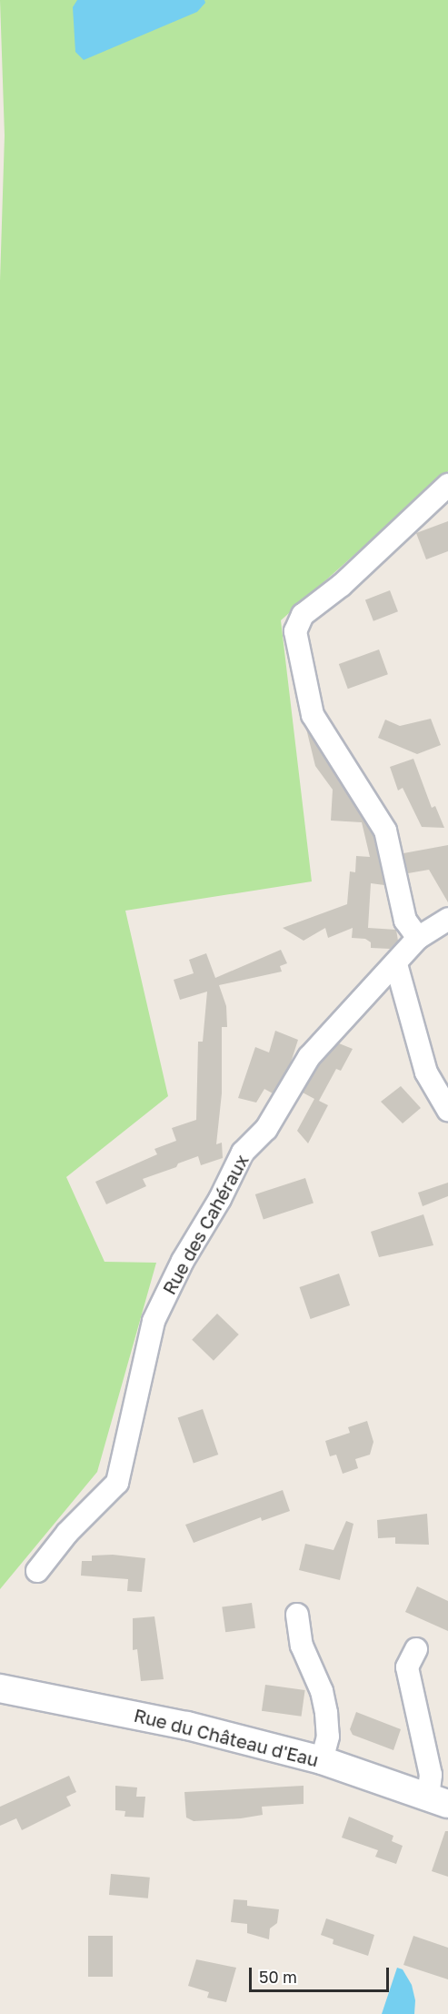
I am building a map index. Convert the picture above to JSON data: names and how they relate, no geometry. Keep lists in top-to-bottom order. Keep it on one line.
{"streets":{"street":["Rue des Cahéraux","Rue du Château d'Eau"]},"scale_bar":"50 m"}
